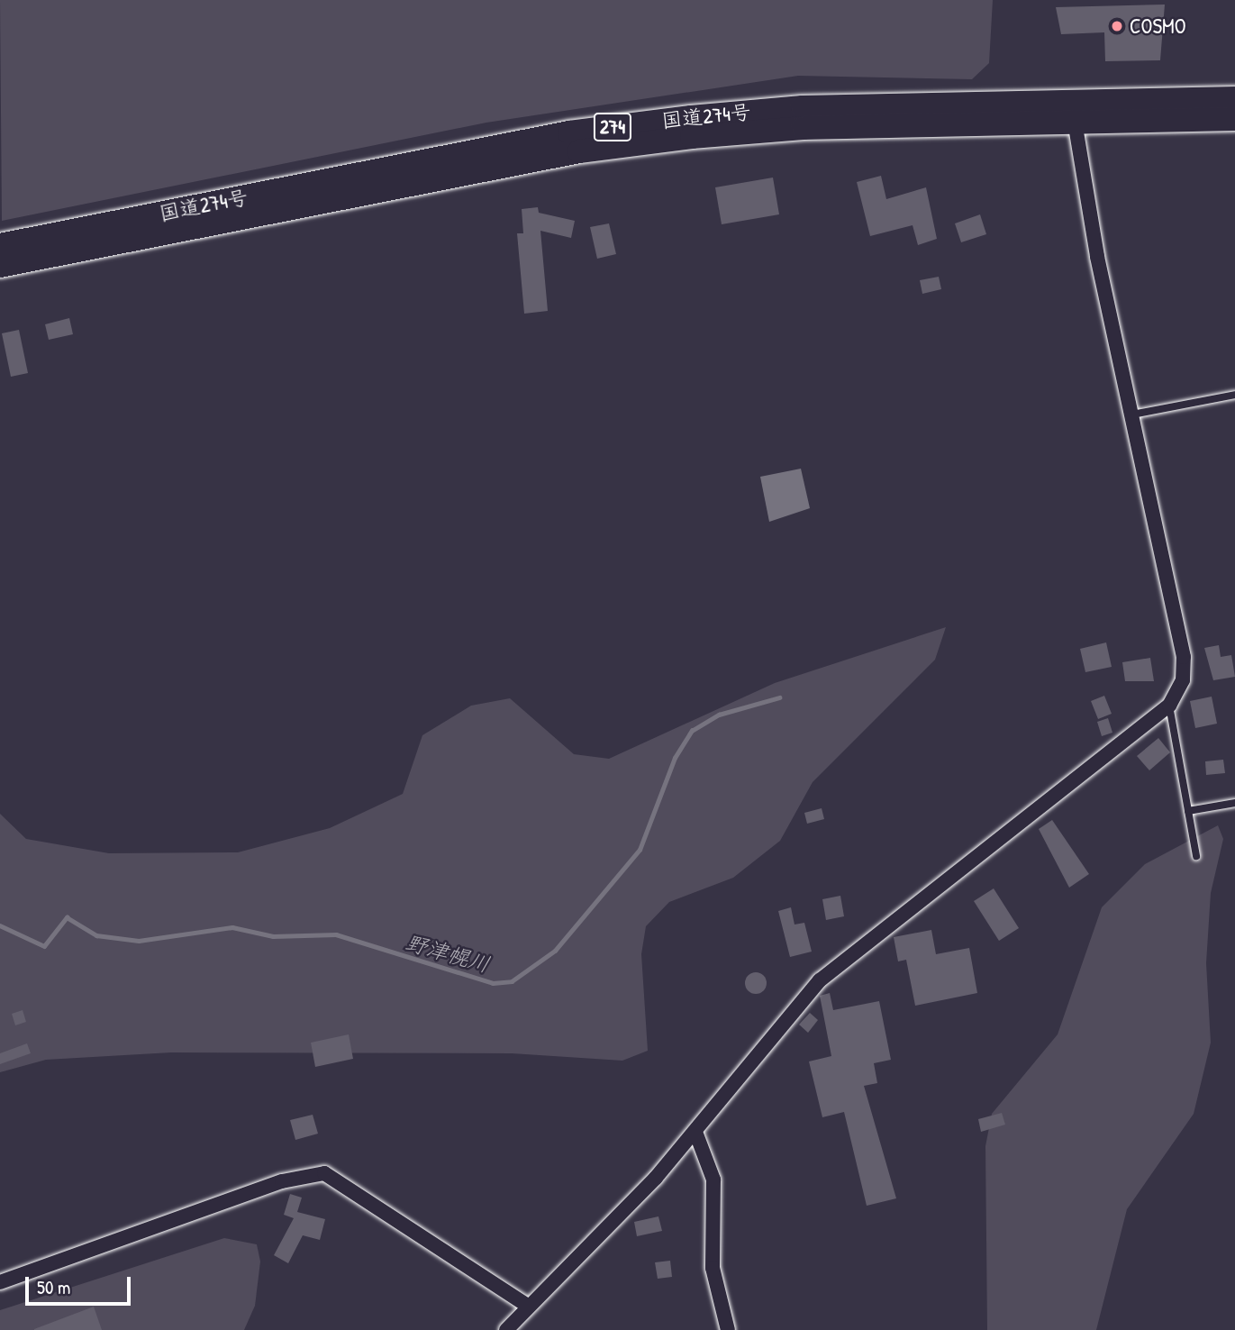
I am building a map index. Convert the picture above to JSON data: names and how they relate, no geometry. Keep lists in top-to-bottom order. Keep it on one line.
{"streets":{"highway":["国道274号","274"]},"water":["野津幌川"],"places":["COSMO"],"scale_bar":"50 m"}
